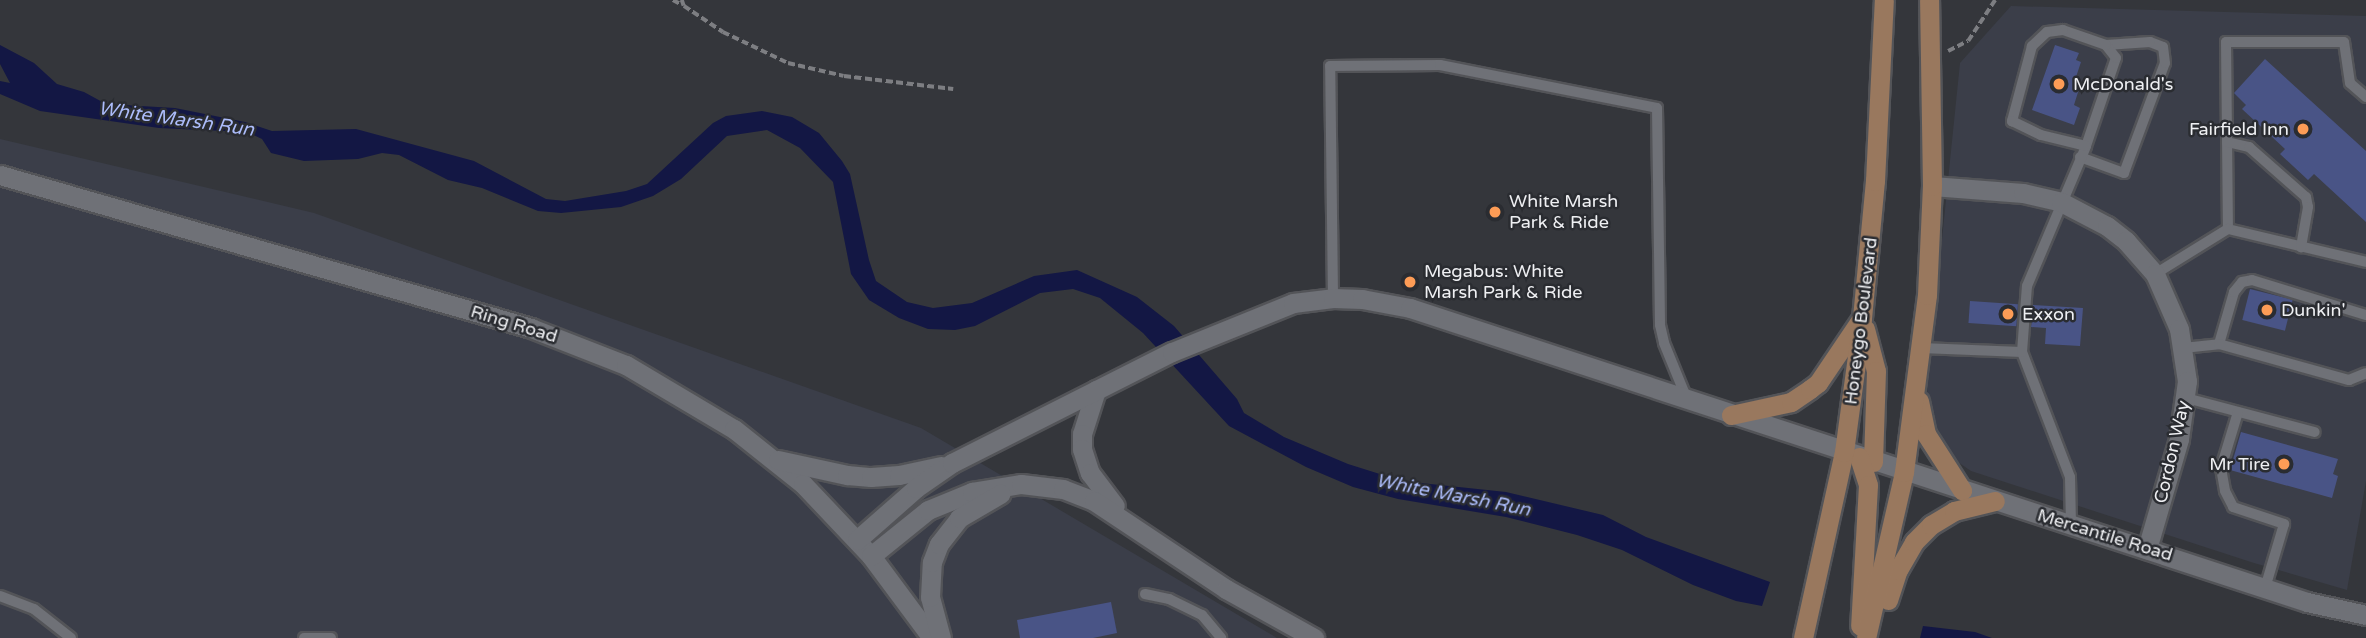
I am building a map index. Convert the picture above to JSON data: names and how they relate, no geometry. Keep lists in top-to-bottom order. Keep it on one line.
{"streets":{"main road":["Honeygo Boulevard"],"street":["Ring Road","Cordon Way","Mercantile Road"]},"crossings":[["Honeygo Boulevard","Mercantile Road"],["Cordon Way","Mercantile Road"]],"water":["White Marsh Run"],"places":["McDonald's","Fairfield Inn","White Marsh Park & Ride","Megabus: White Marsh Park & Ride","Dunkin'","Exxon","Mr Tire"]}
